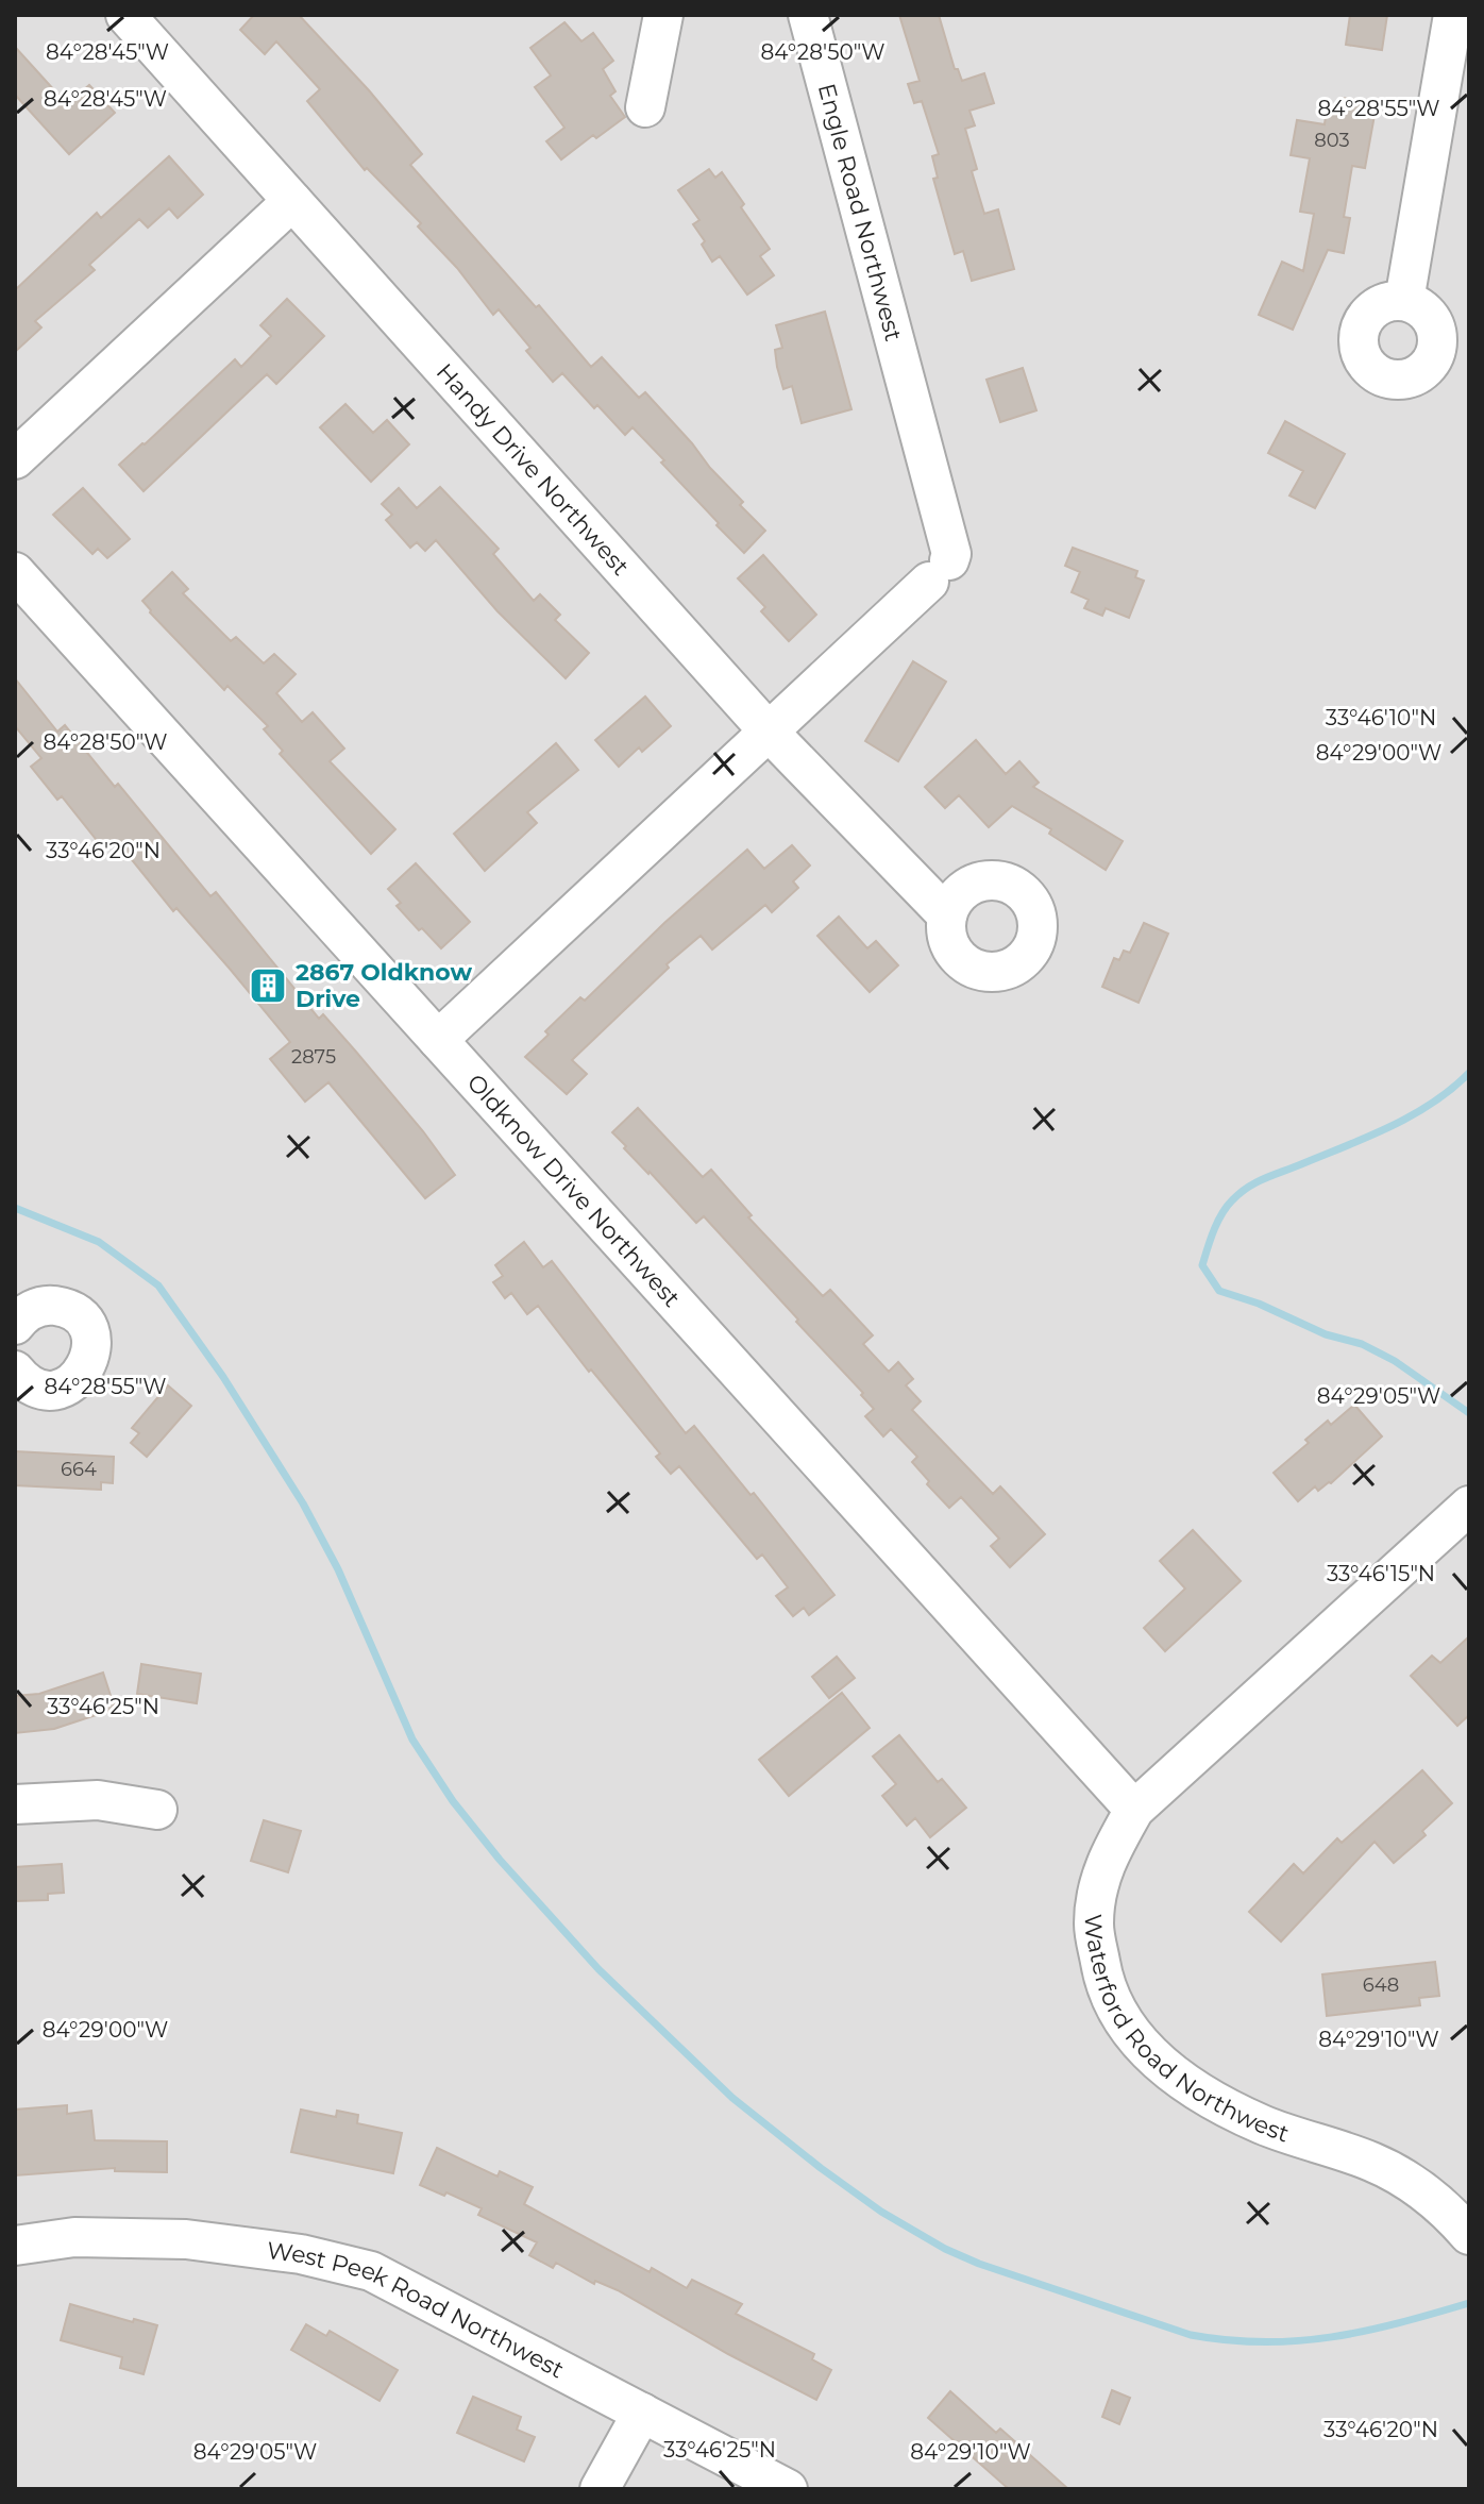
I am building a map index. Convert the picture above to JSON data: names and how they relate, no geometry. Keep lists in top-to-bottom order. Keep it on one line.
{"streets":{"street":["Engle Road Northwest","Handy Drive Northwest","Oldknow Drive Northwest","Waterford Road Northwest","West Peek Road Northwest"]},"crossings":[["Engle Road Northwest","Handy Drive Northwest"],["Oldknow Drive Northwest","Waterford Road Northwest"]],"places":{"building":["2867 Oldknow Drive"]},"house_numbers":["803","2875","664","648"],"coordinates":["84°28'45\"W","84°28'50\"W","84°28'55\"W","33°46'10\"N","84°29'00\"W","33°46'20\"N","84°29'05\"W","33°46'15\"N","33°46'25\"N","84°29'10\"W"]}
